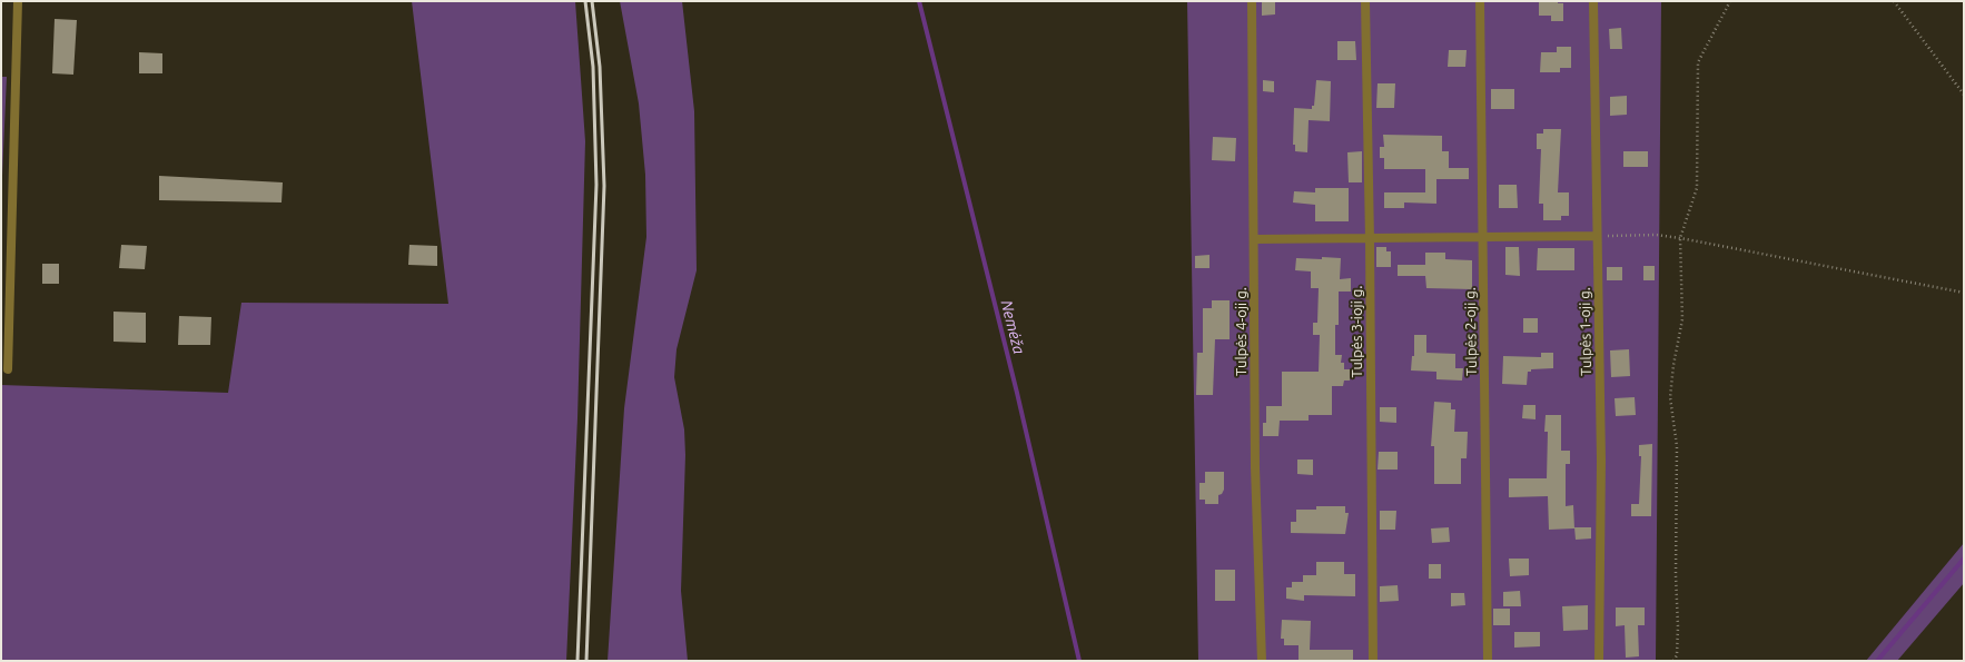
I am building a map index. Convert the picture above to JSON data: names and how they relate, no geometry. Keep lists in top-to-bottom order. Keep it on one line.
{"streets":{"street":["Tulpės 4-oji g.","Tulpės 3-ioji g.","Tulpės 2-oji g.","Tulpės 1-oji g."]},"water":["Nemėža"]}
